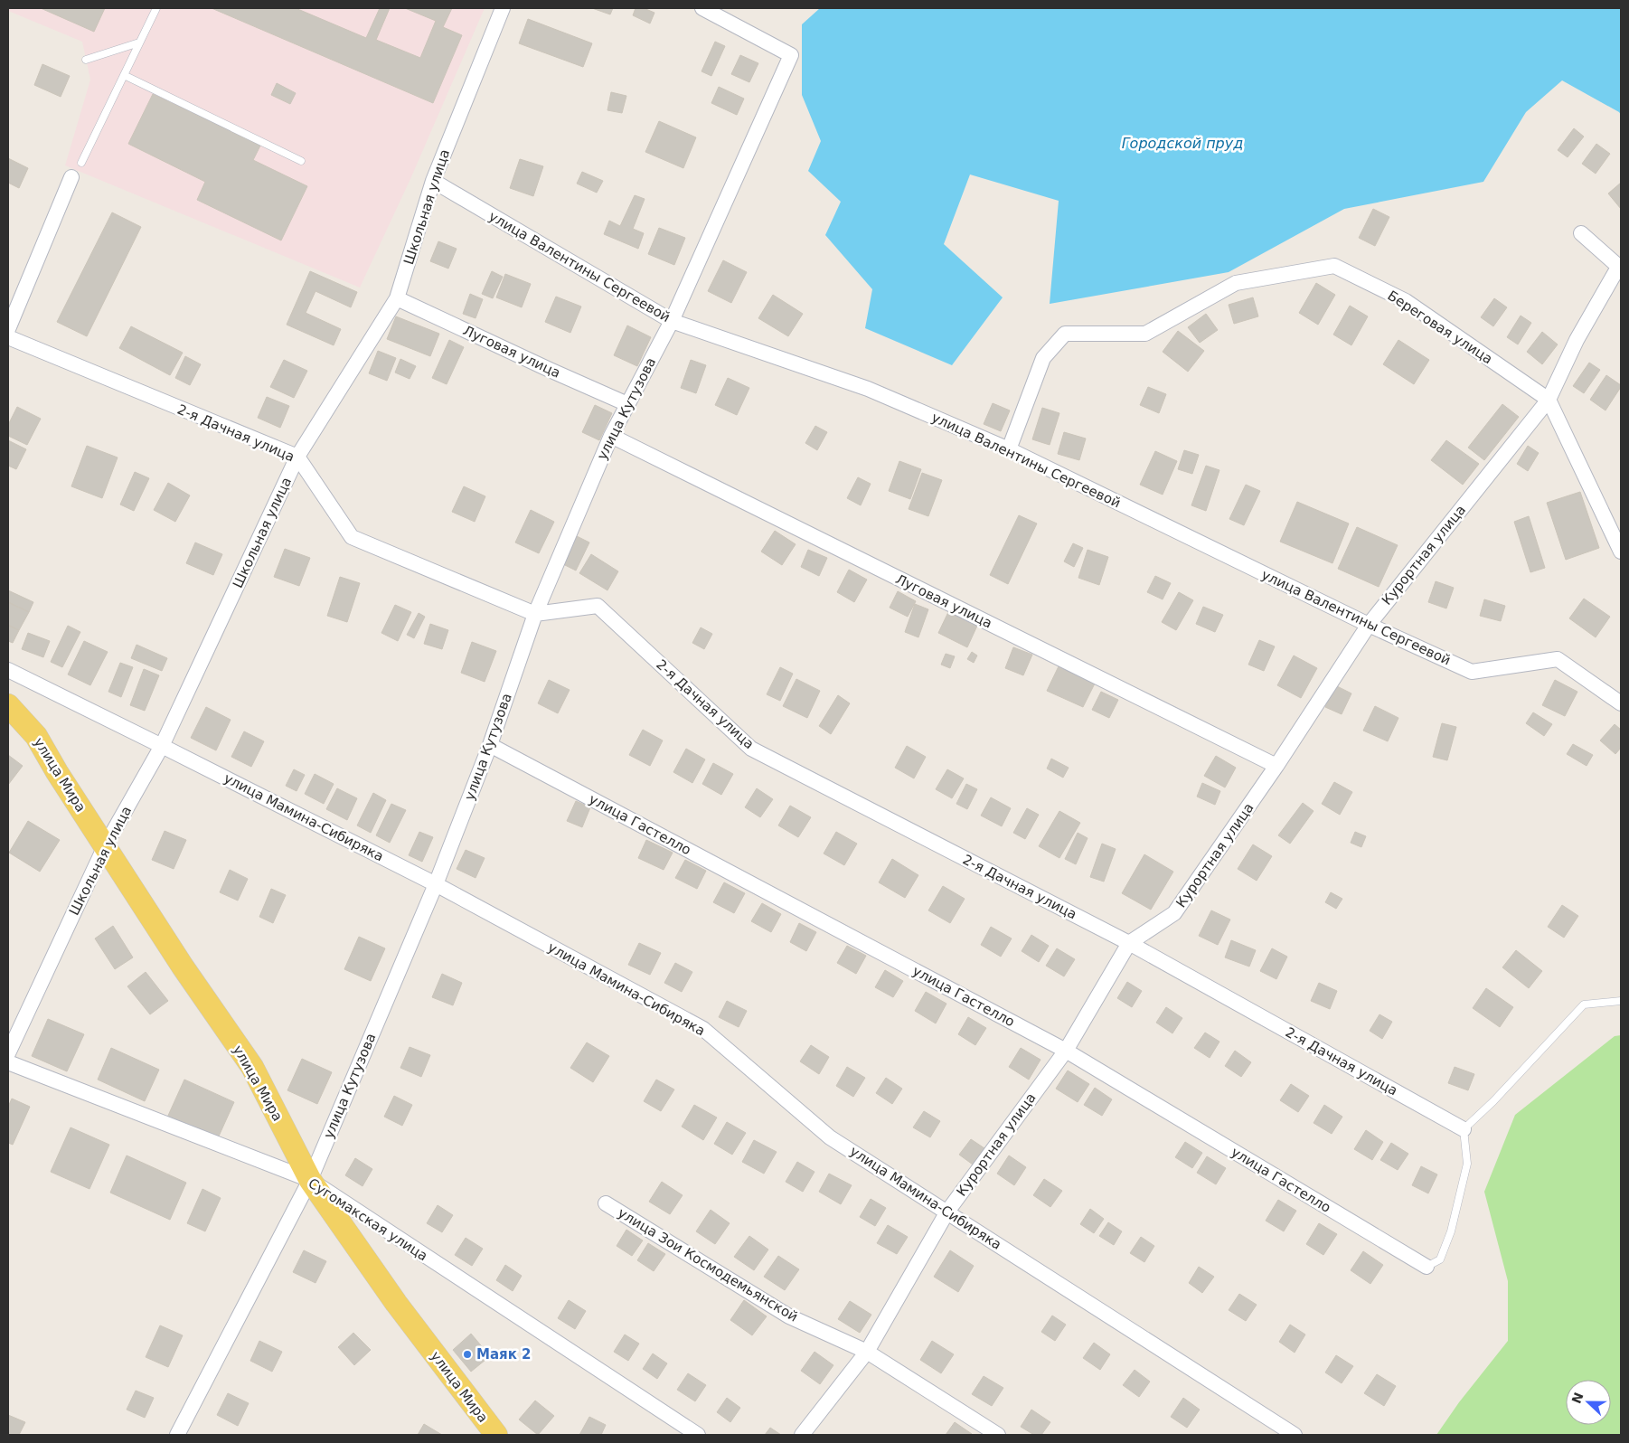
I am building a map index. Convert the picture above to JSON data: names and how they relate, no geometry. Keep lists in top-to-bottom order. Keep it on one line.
{"streets":{"main road":["улица Мира"],"street":["Школьная улица","улица Валентины Сергеевой","Береговая улица","Луговая улица","улица Кутузова","2-я Дачная улица","Курортная улица","улица Мамина-Сибиряка","улица Гастелло","Сугомакская улица","улица Зои Космодемьянской"]},"crossings":[["Школьная улица","улица Валентины Сергеевой"],["Школьная улица","Луговая улица"],["Школьная улица","2-я Дачная улица"],["Школьная улица","улица Мира"],["Школьная улица","улица Мамина-Сибиряка"],["улица Валентины Сергеевой","Береговая улица"],["улица Валентины Сергеевой","улица Кутузова"],["улица Валентины Сергеевой","Курортная улица"],["Береговая улица","Курортная улица"],["Луговая улица","улица Кутузова"],["Луговая улица","Курортная улица"],["улица Кутузова","2-я Дачная улица"],["улица Кутузова","улица Мира"],["улица Кутузова","улица Мамина-Сибиряка"],["улица Кутузова","улица Гастелло"],["улица Кутузова","Сугомакская улица"],["2-я Дачная улица","Курортная улица"],["Курортная улица","улица Мамина-Сибиряка"],["Курортная улица","улица Гастелло"],["Курортная улица","улица Зои Космодемьянской"],["улица Мира","Сугомакская улица"]],"water":["Городской пруд"],"places":["Маяк 2"],"north":"left"}
